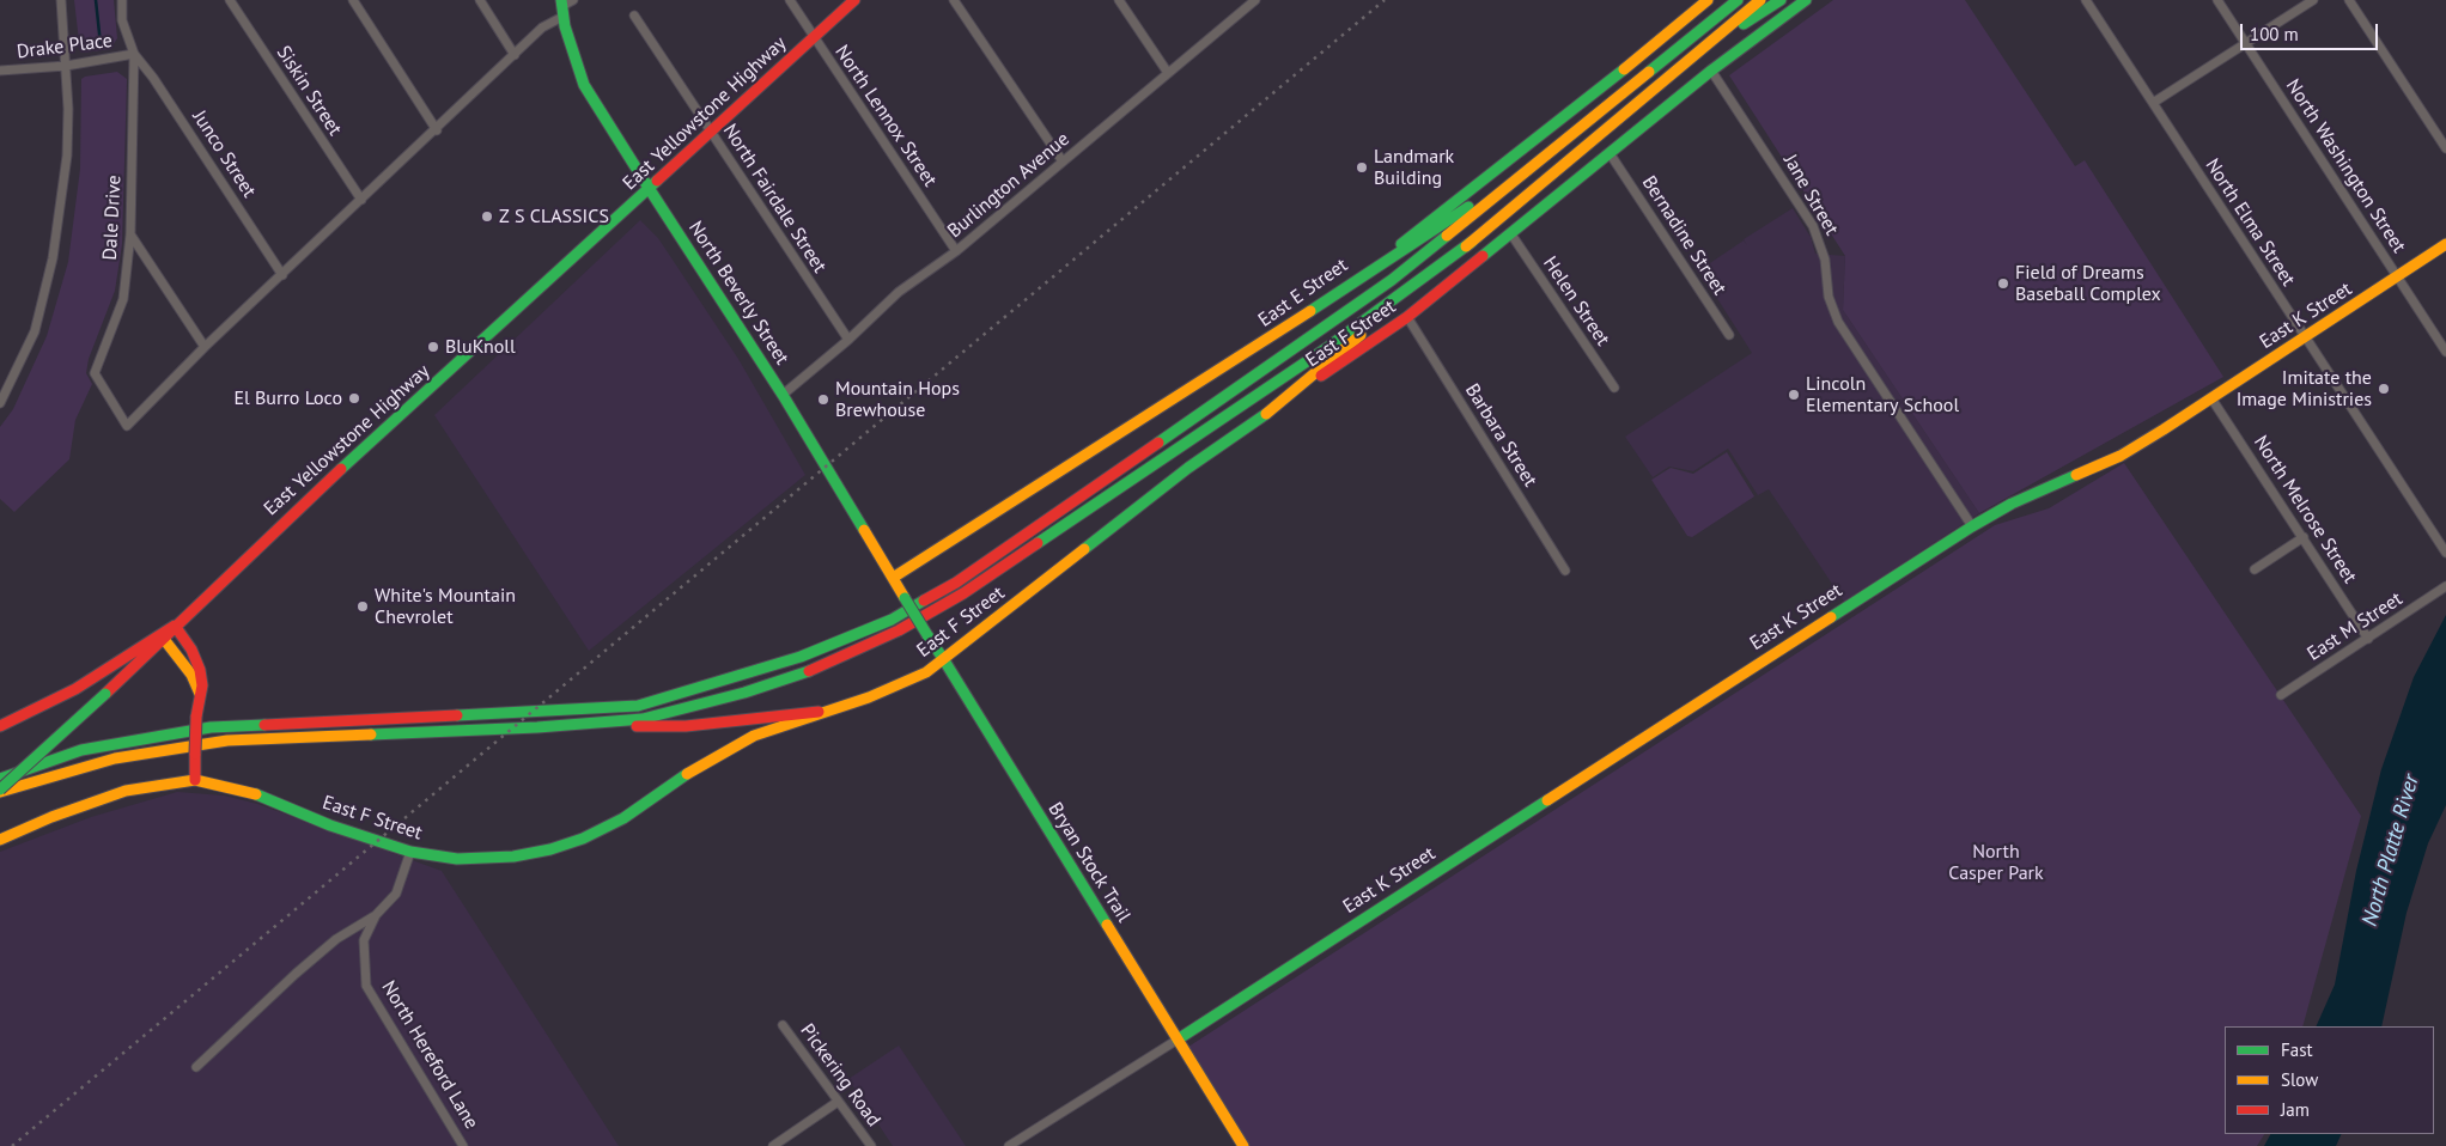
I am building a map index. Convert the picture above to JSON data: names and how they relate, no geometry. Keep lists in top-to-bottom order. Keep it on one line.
{"streets":{"main road":["East Yellowstone Highway","North Beverly Street","East E Street","East K Street","East F Street","Bryan Stock Trail"],"street":["Drake Place","Siskin Street","North Lennox Street","Junco Street","North Washington Street","Burlington Avenue","Jane Street","North Fairdale Street","Dale Drive","North Elma Street","Bernadine Street","Helen Street","Barbara Street","North Melrose Street","East M Street","North Hereford Lane","Pickering Road"]},"crossings":[["Drake Place","Junco Street"],["Drake Place","Dale Drive"],["East Yellowstone Highway","North Lennox Street"],["East Yellowstone Highway","North Fairdale Street"],["East Yellowstone Highway","North Beverly Street"],["North Lennox Street","Burlington Avenue"],["Junco Street","Dale Drive"],["North Washington Street","East K Street"],["Burlington Avenue","North Fairdale Street"],["Burlington Avenue","North Beverly Street"],["Jane Street","East K Street"],["Jane Street","East F Street"],["North Elma Street","East K Street"],["Bernadine Street","East F Street"],["North Beverly Street","East E Street"],["North Beverly Street","Bryan Stock Trail"],["Helen Street","East F Street"],["East K Street","North Melrose Street"],["East K Street","Bryan Stock Trail"],["East F Street","Barbara Street"],["East F Street","Bryan Stock Trail"],["East F Street","North Hereford Lane"],["North Melrose Street","East M Street"]],"water":["North Platte River"],"parks":["North Casper Park"],"places":["Landmark Building","Z S CLASSICS","Field of Dreams Baseball Complex","BluKnoll","Imitate the Image Ministries","Lincoln Elementary School","El Burro Loco","Mountain Hops Brewhouse","White's Mountain Chevrolet"],"legend":["Fast","Slow","Jam"],"scale_bar":"100 m"}
